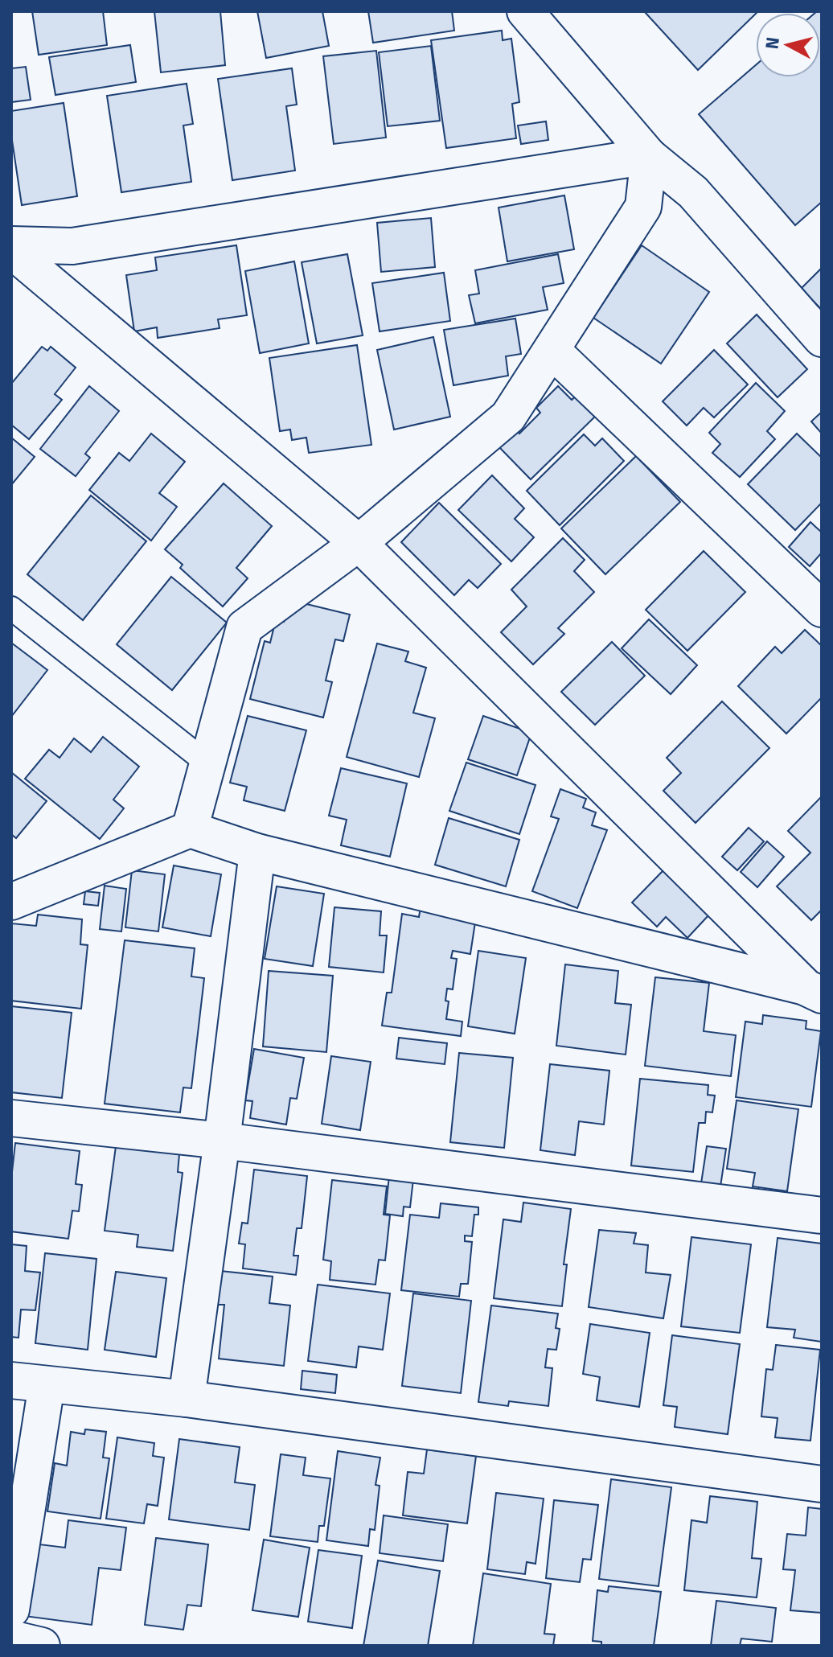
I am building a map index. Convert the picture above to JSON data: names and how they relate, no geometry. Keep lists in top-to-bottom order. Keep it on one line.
{"north":"left"}
